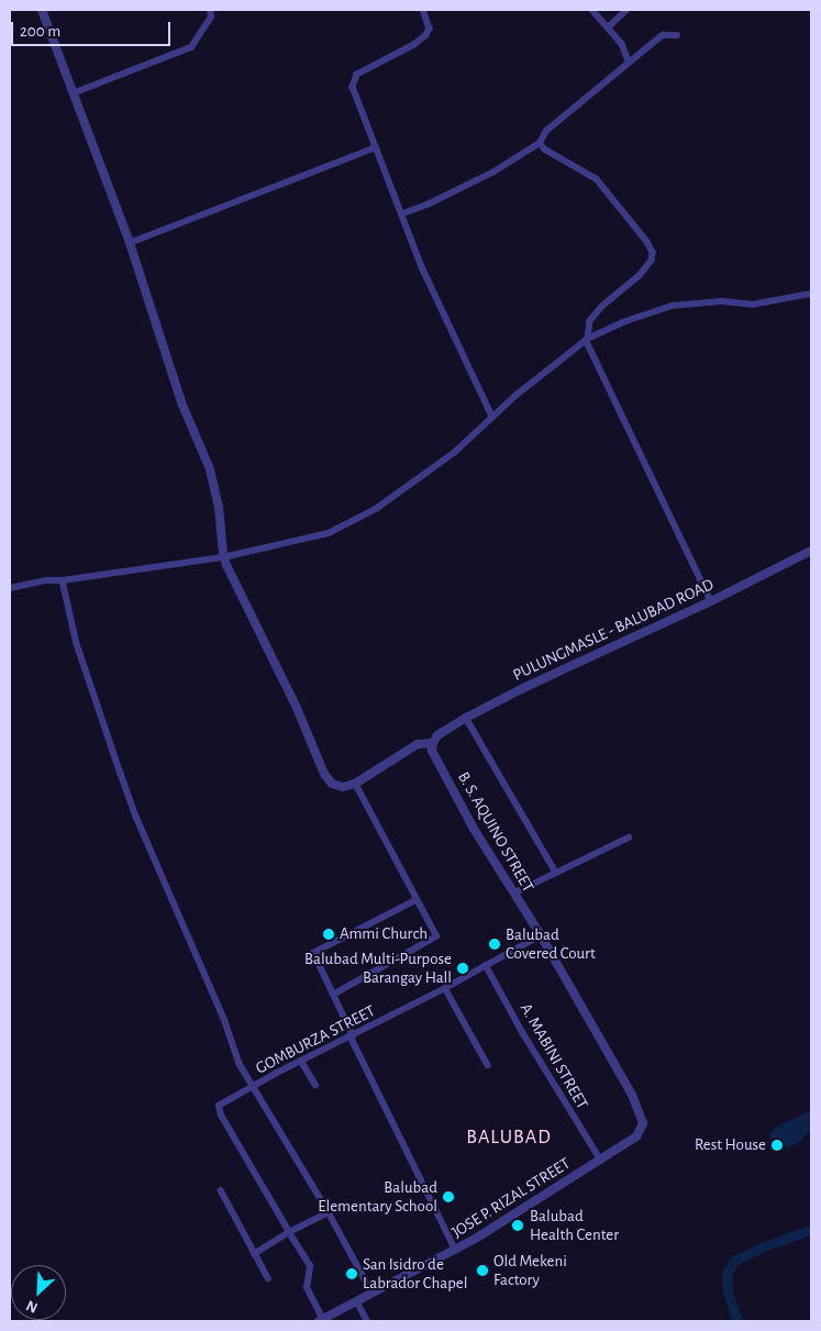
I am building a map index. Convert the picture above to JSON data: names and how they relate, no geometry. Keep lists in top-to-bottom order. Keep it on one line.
{"streets":{"street":["PULUNGMASLE - BALUBAD ROAD","B. S. AQUINO STREET","GOMBURZA STREET","A. MABINI STREET","JOSE P. RIZAL STREET"]},"crossings":[["PULUNGMASLE - BALUBAD ROAD","B. S. AQUINO STREET"],["B. S. AQUINO STREET","GOMBURZA STREET"],["B. S. AQUINO STREET","A. MABINI STREET"],["B. S. AQUINO STREET","JOSE P. RIZAL STREET"],["GOMBURZA STREET","A. MABINI STREET"],["GOMBURZA STREET","JOSE P. RIZAL STREET"],["A. MABINI STREET","JOSE P. RIZAL STREET"]],"districts":["BALUBAD"],"places":["Ammi Church","Balubad Covered Court","Balubad Multi-Purpose Barangay Hall","Rest House","Balubad Elementary School","Balubad Health Center","Old Mekeni Factory","San Isidro de Labrador Chapel"],"scale_bar":"200 m","north":"bottom left"}
